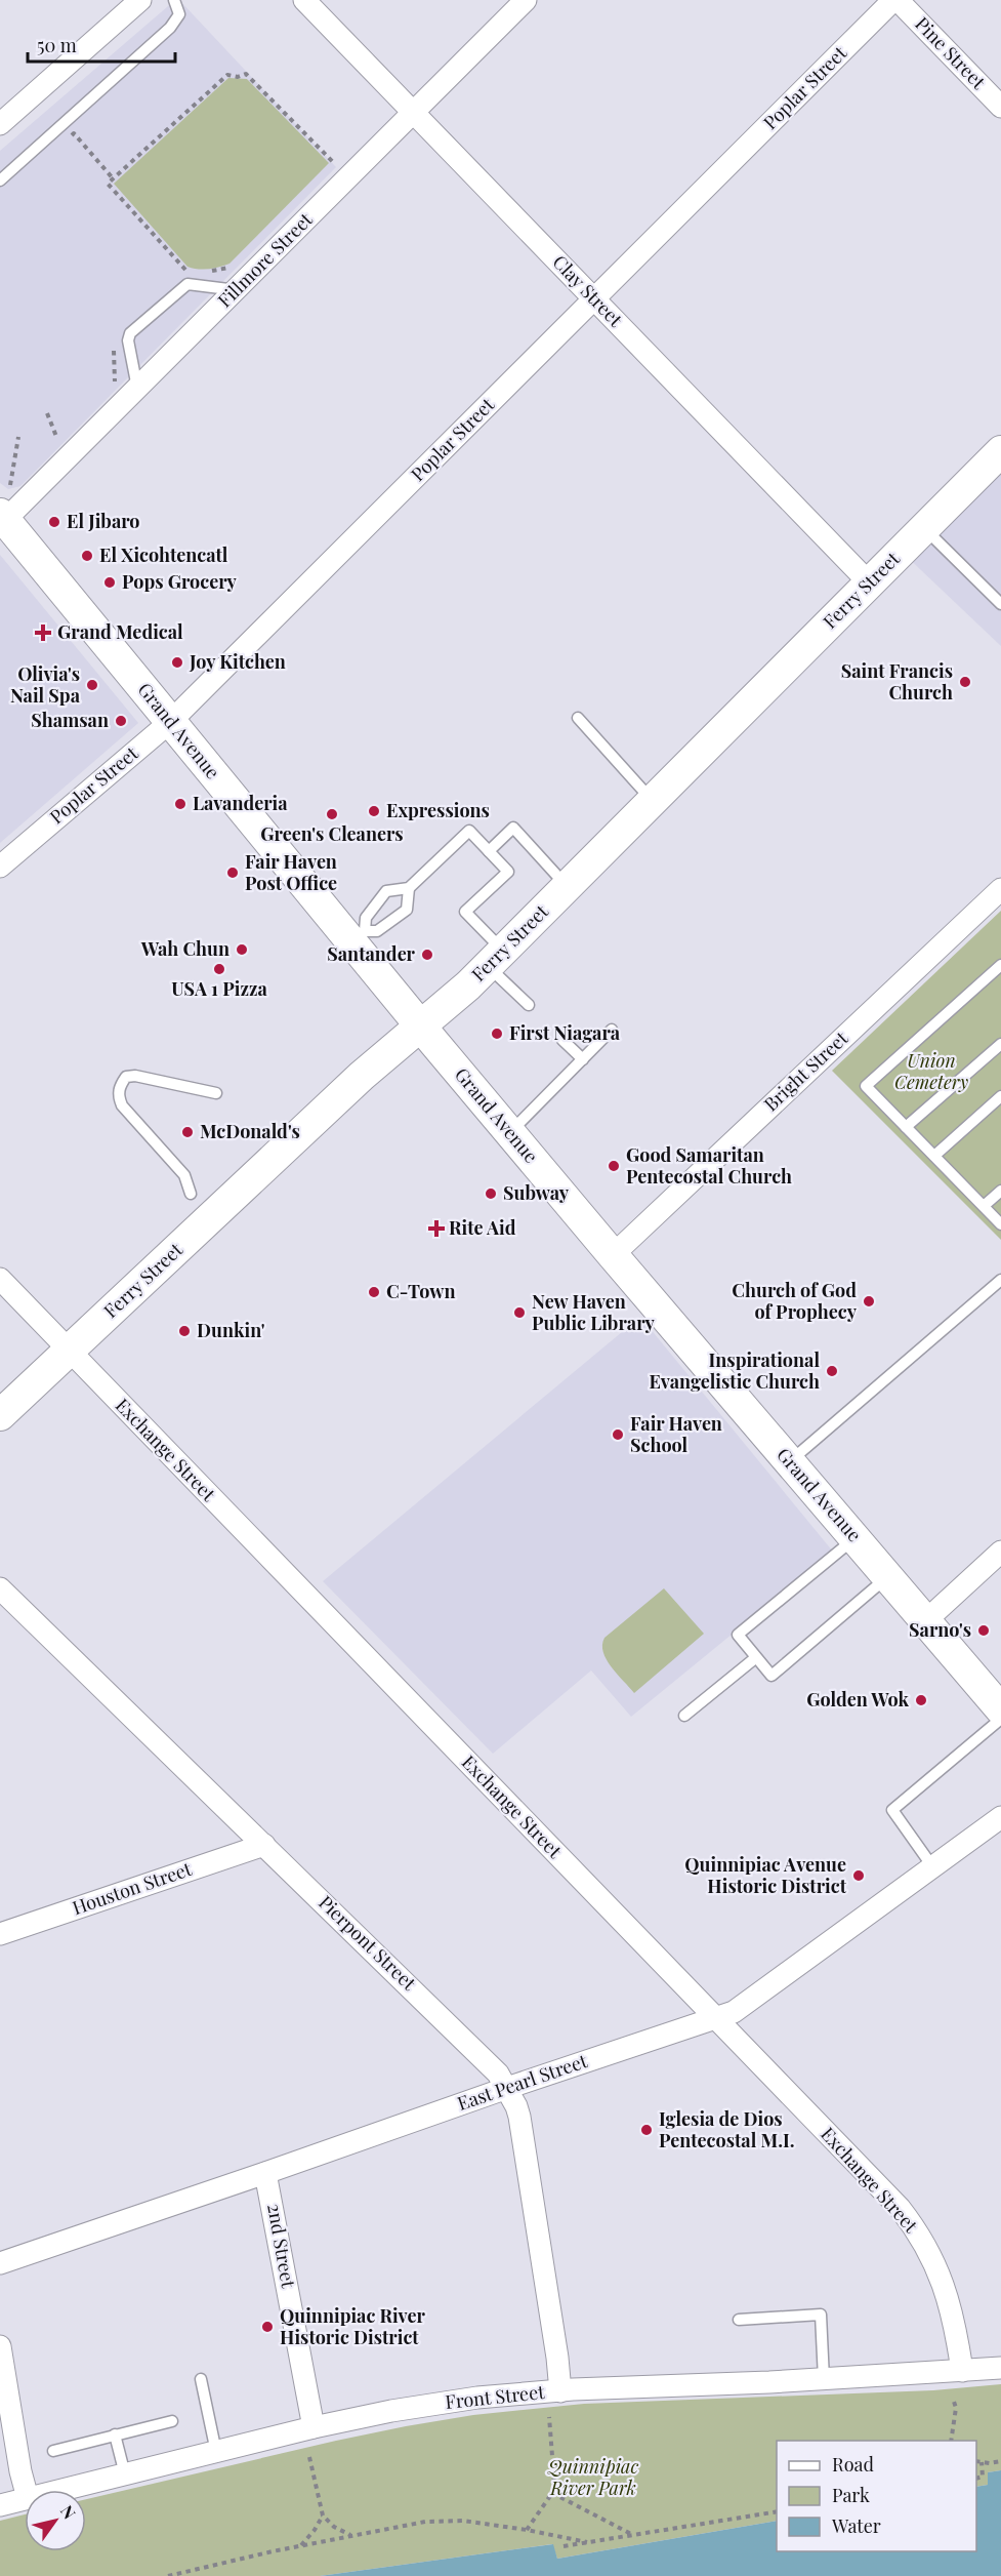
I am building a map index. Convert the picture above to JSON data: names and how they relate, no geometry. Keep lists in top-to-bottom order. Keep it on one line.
{"streets":{"main road":["Ferry Street","Grand Avenue"],"street":["Pine Street","Poplar Street","Fillmore Street","Clay Street","Bright Street","Exchange Street","Houston Street","Pierpont Street","East Pearl Street","2nd Street","Front Street"]},"crossings":[["Pine Street","Poplar Street"],["Poplar Street","Clay Street"],["Poplar Street","Grand Avenue"],["Fillmore Street","Clay Street"],["Fillmore Street","Grand Avenue"],["Clay Street","Ferry Street"],["Ferry Street","Grand Avenue"],["Ferry Street","Exchange Street"],["Grand Avenue","Bright Street"],["Exchange Street","East Pearl Street"],["Exchange Street","Front Street"],["Houston Street","Pierpont Street"],["Pierpont Street","East Pearl Street"],["Pierpont Street","Front Street"],["East Pearl Street","2nd Street"],["2nd Street","Front Street"]],"parks":["Union Cemetery","Quinnipiac River Park"],"places":{"other":["El Jibaro","El Xicohtencatl","Pops Grocery","Joy Kitchen","Saint Francis Church","Olivia's Nail Spa","Shamsan","Lavanderia","Expressions","Green's Cleaners","Fair Haven Post Office","Wah Chun","Santander","USA 1 Pizza","First Niagara","McDonald's","Good Samaritan Pentecostal Church","Subway","C-Town","Church of God of Prophecy","New Haven Public Library","Dunkin'","Inspirational Evangelistic Church","Fair Haven School","Sarno's","Golden Wok","Quinnipiac Avenue Historic District","Iglesia de Dios Pentecostal M.I.","Quinnipiac River Historic District"],"health":["Grand Medical","Rite Aid"]},"legend":["Road","Park","Water"],"scale_bar":"50 m","north":"top right"}
